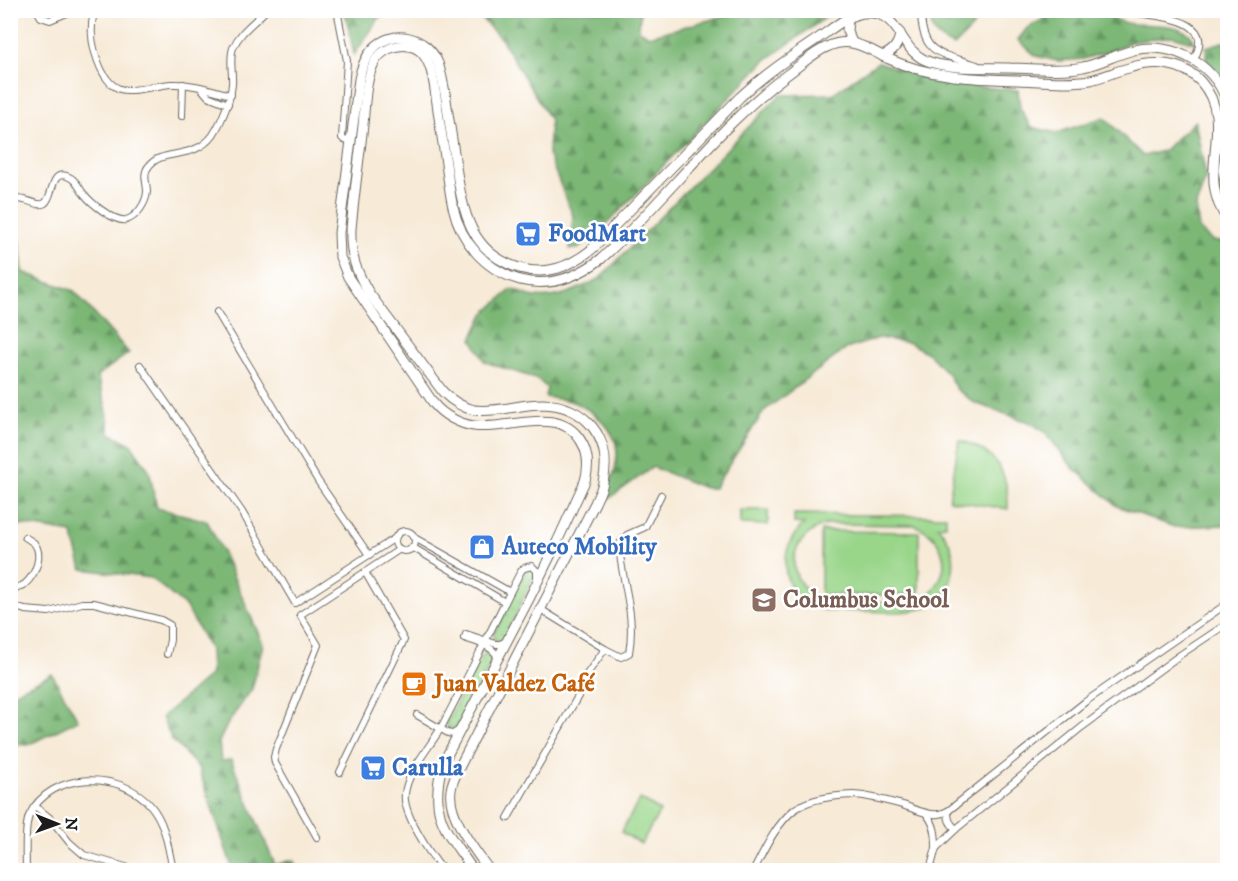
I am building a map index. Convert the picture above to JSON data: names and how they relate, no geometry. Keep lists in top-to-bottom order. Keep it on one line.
{"places":{"supermarket":["FoodMart","Carulla"],"shop":["Auteco Mobility"],"school or university":["Columbus School"],"cafe":["Juan Valdez Café"]},"north":"right"}
